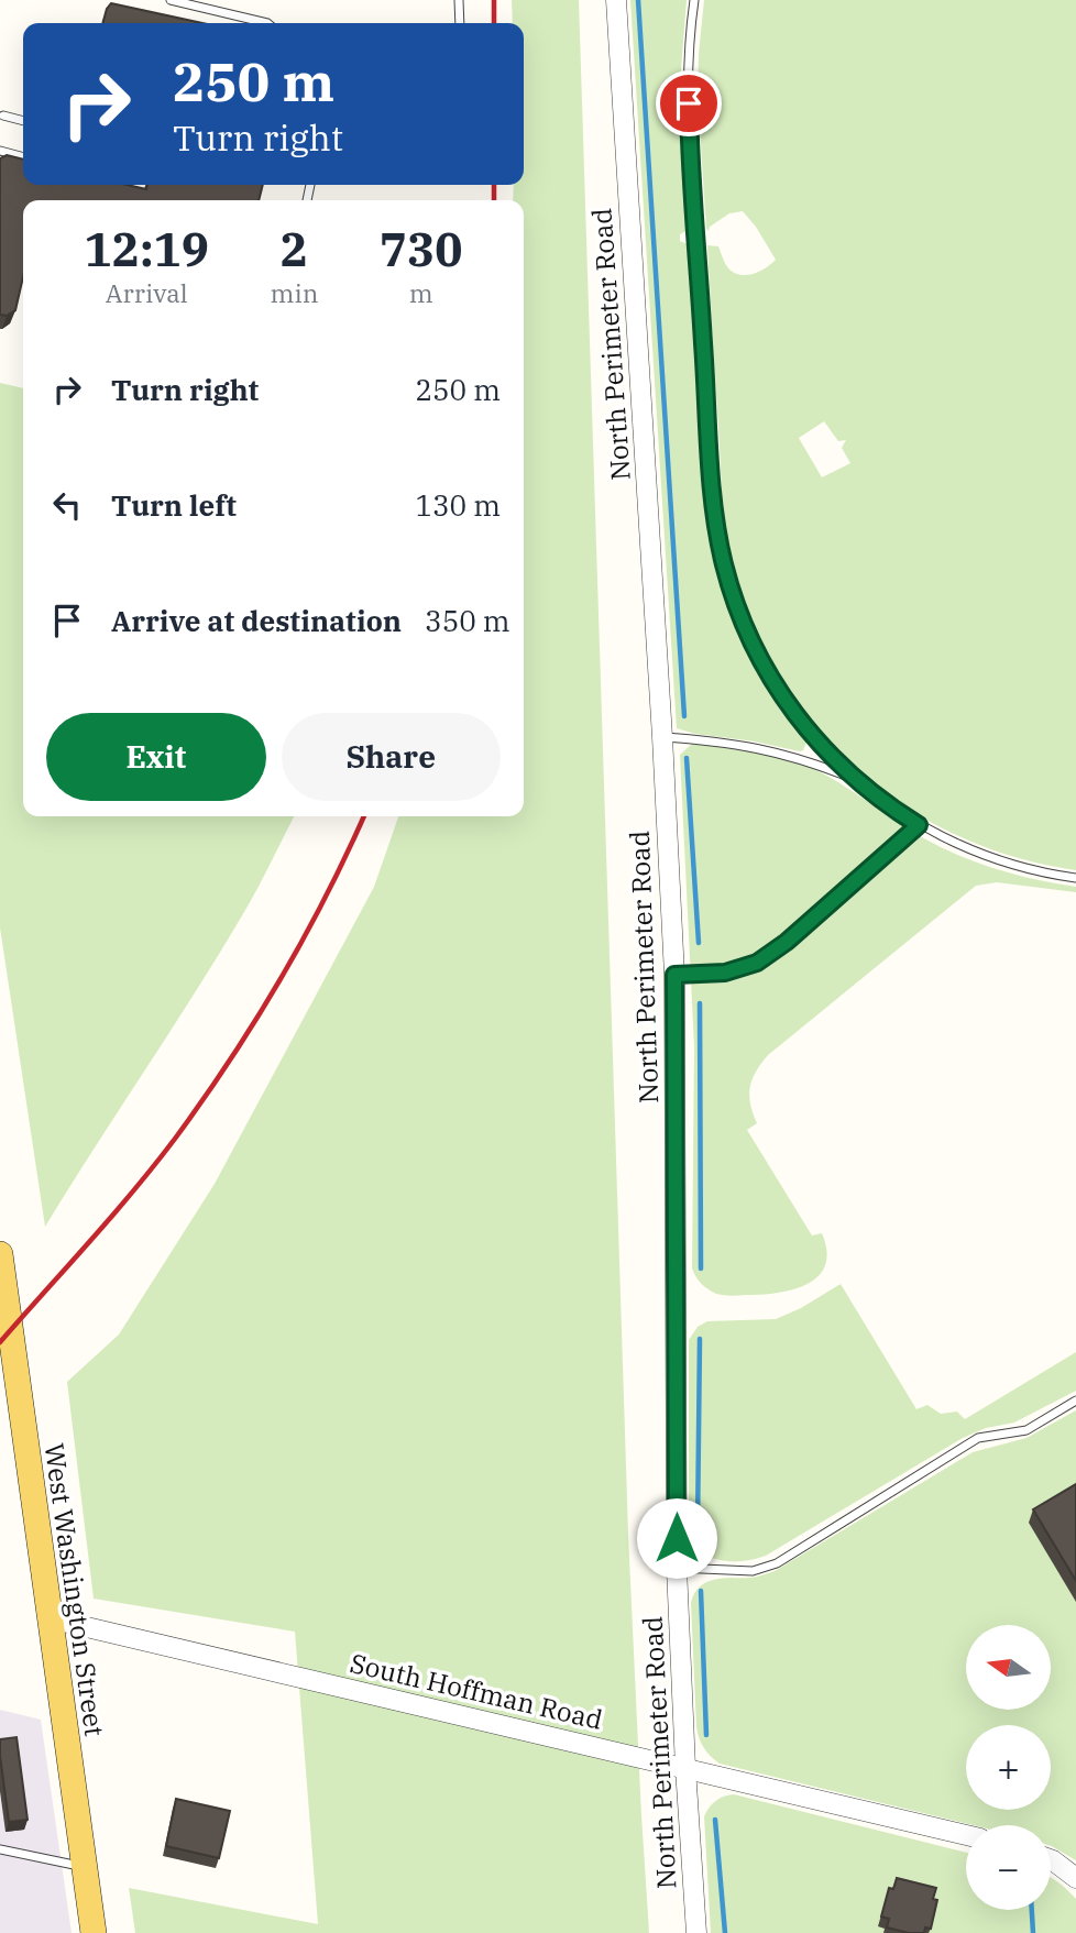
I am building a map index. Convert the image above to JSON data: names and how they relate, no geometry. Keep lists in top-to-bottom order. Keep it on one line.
{"streets":{"main road":["West Washington Street"],"street":["North Perimeter Road","South Hoffman Road"]},"crossings":[["North Perimeter Road","South Hoffman Road"],["West Washington Street","South Hoffman Road"]],"north":"left","page":{"turn":["250 m","Turn right"],"eta":["12:19","Arrival","2","min","730","m"],"list":[{"name":"Turn right","value":"250 m"},{"name":"Turn left","value":"130 m"},{"name":"Arrive at destination","value":"350 m"}],"buttons":["Exit","Share"],"map_buttons":["+","−"]}}
